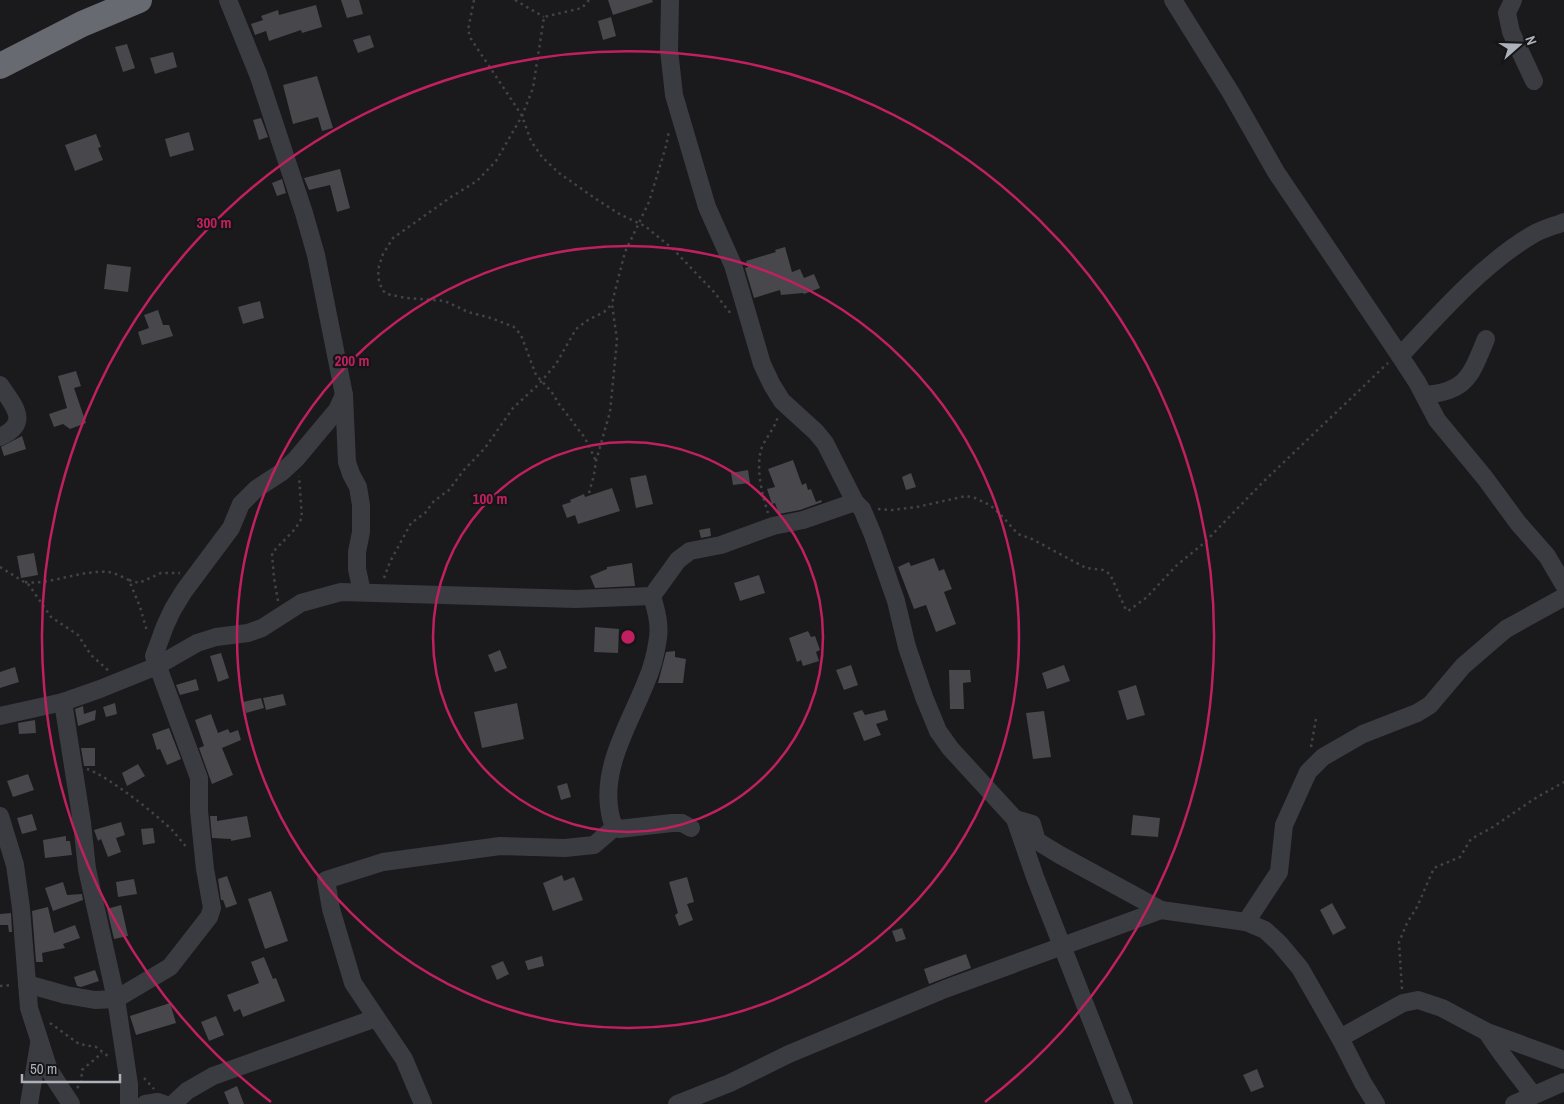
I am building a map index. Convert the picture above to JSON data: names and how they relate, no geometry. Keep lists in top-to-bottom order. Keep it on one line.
{"scale_bar":"50 m","north":"right","rings":["300 m","200 m","100 m"]}
